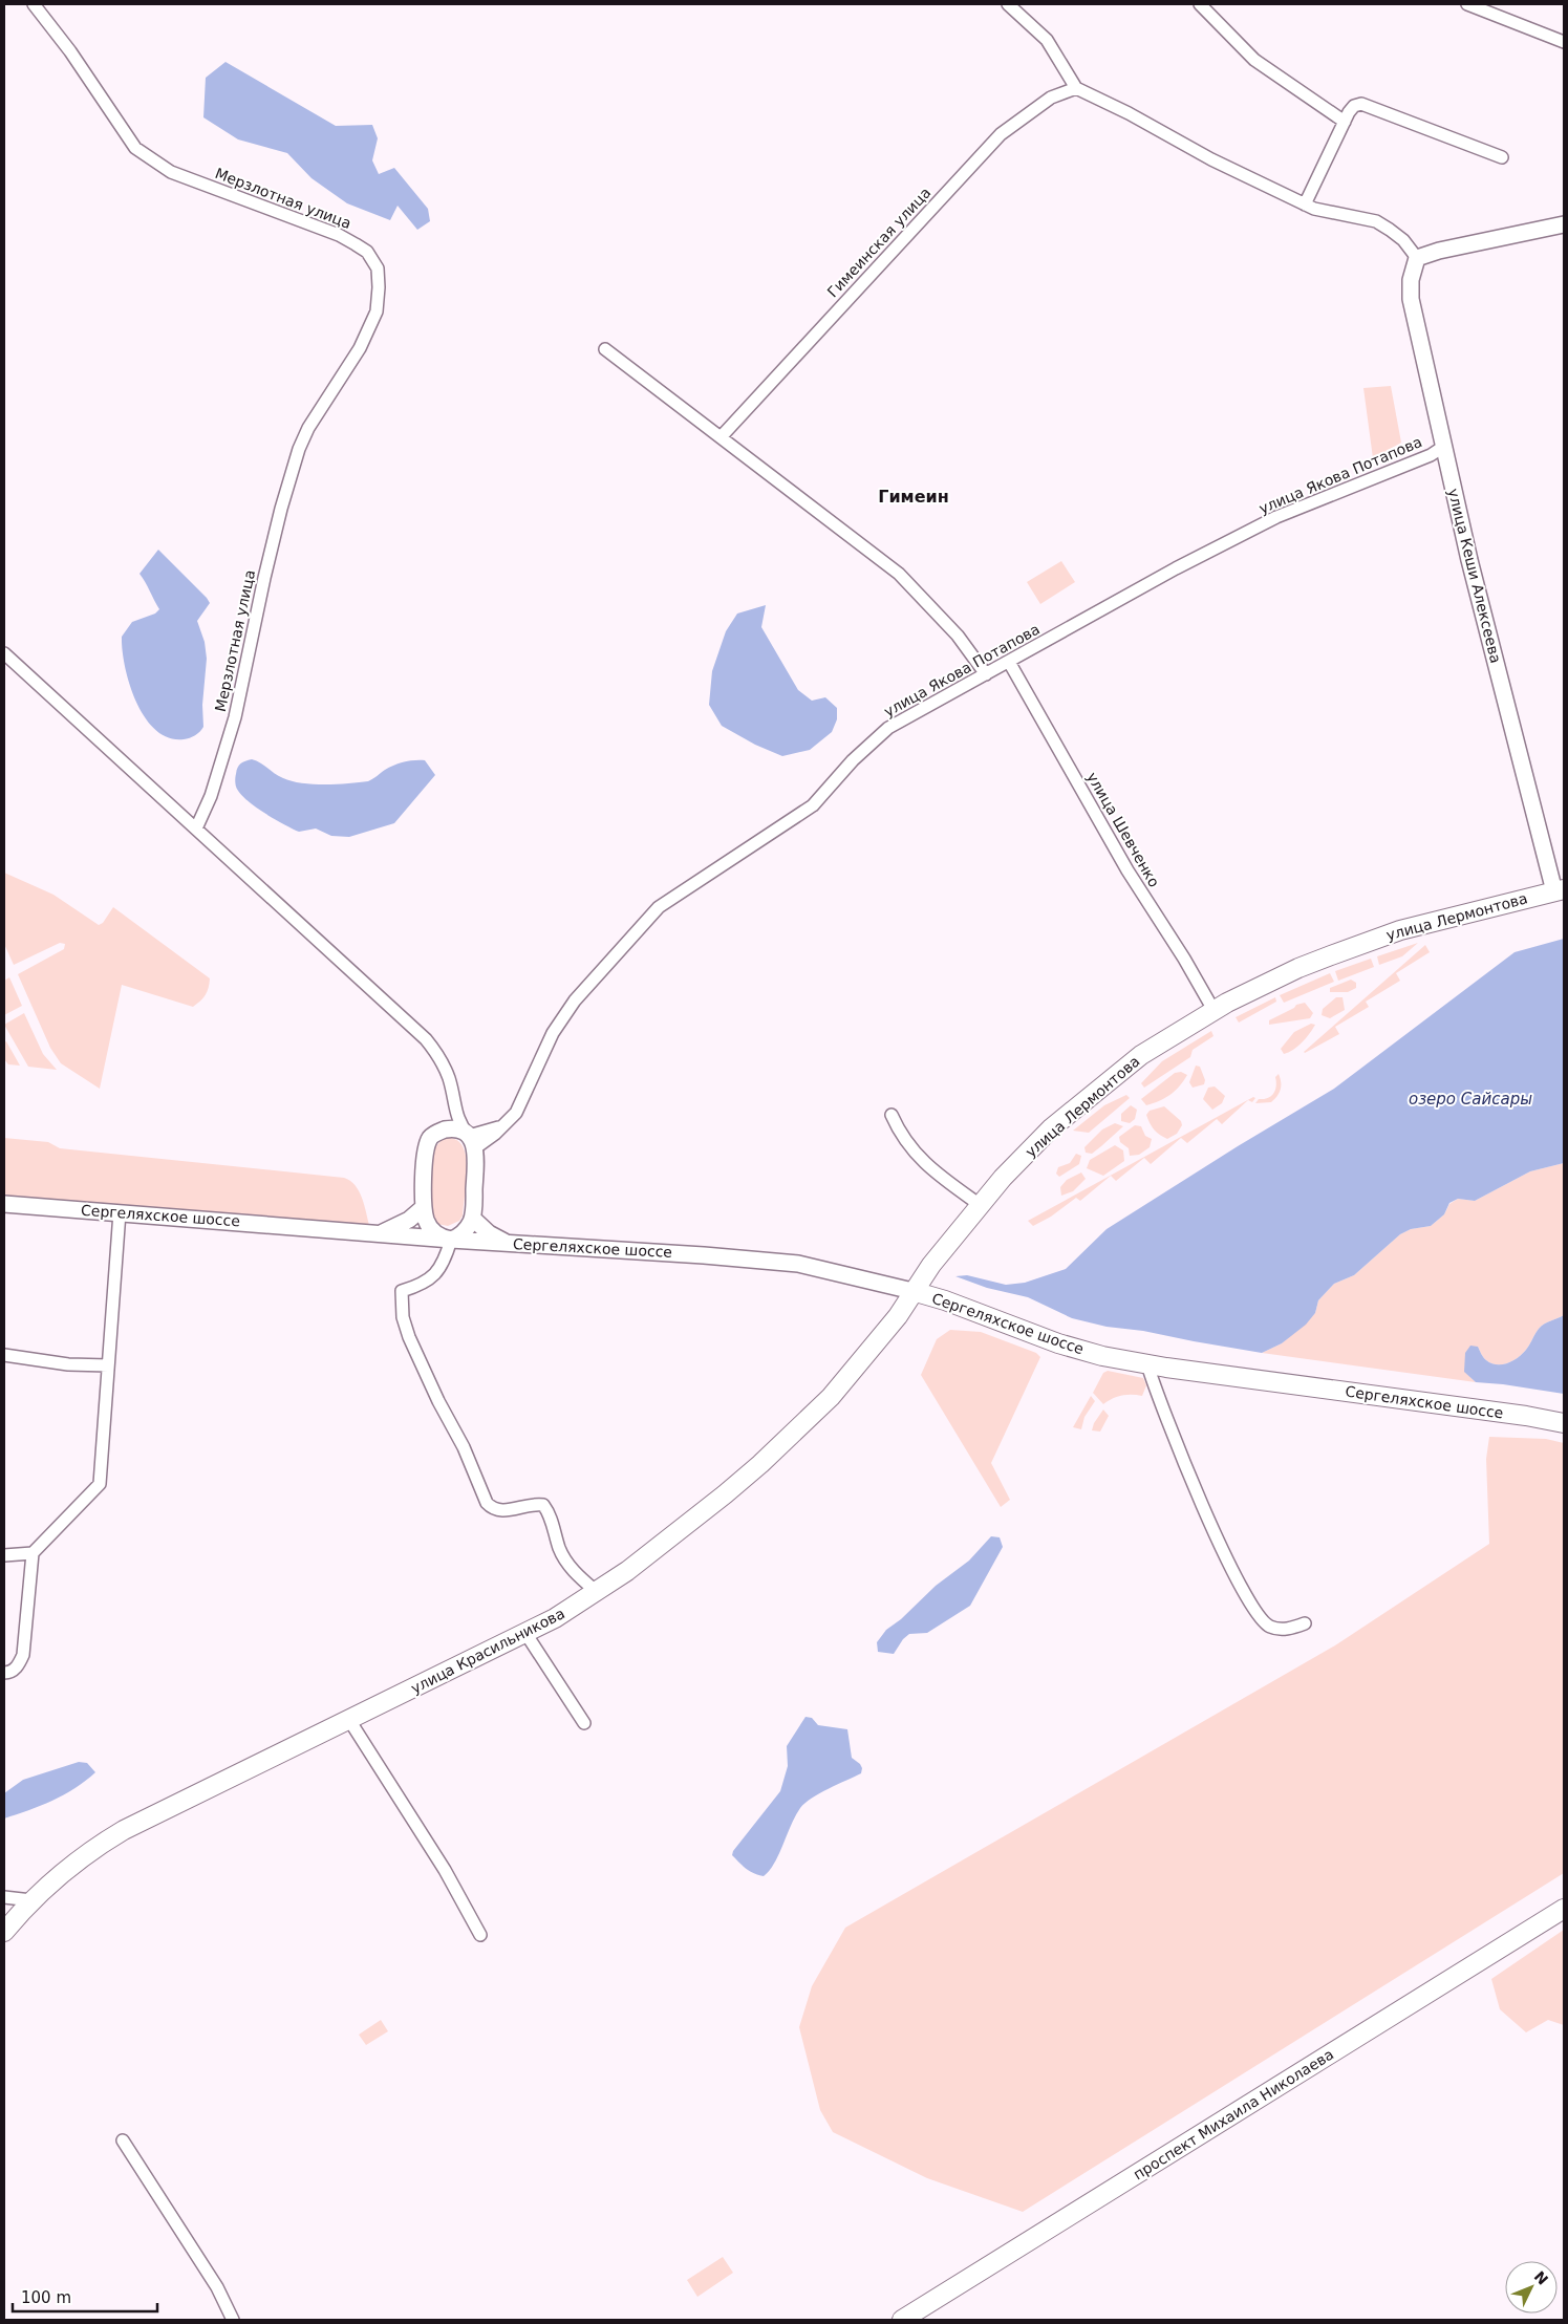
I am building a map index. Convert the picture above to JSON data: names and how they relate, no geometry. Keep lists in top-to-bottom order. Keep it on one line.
{"streets":{"main road":["улица Кеши Алексеева","улица Лермонтова","Сергеляхское шоссе","улица Красильникова","проспект Михаила Николаева"],"street":["Мерзлотная улица","Гимеинская улица","улица Якова Потапова","улица Шевченко"]},"crossings":[["улица Якова Потапова","улица Кеши Алексеева"],["улица Якова Потапова","улица Шевченко"],["улица Кеши Алексеева","улица Лермонтова"],["улица Шевченко","улица Лермонтова"],["улица Лермонтова","Сергеляхское шоссе"],["улица Лермонтова","улица Красильникова"],["Сергеляхское шоссе","улица Красильникова"]],"districts":["Гимеин"],"water":["озеро Сайсары"],"scale_bar":"100 m","north":"top right"}
